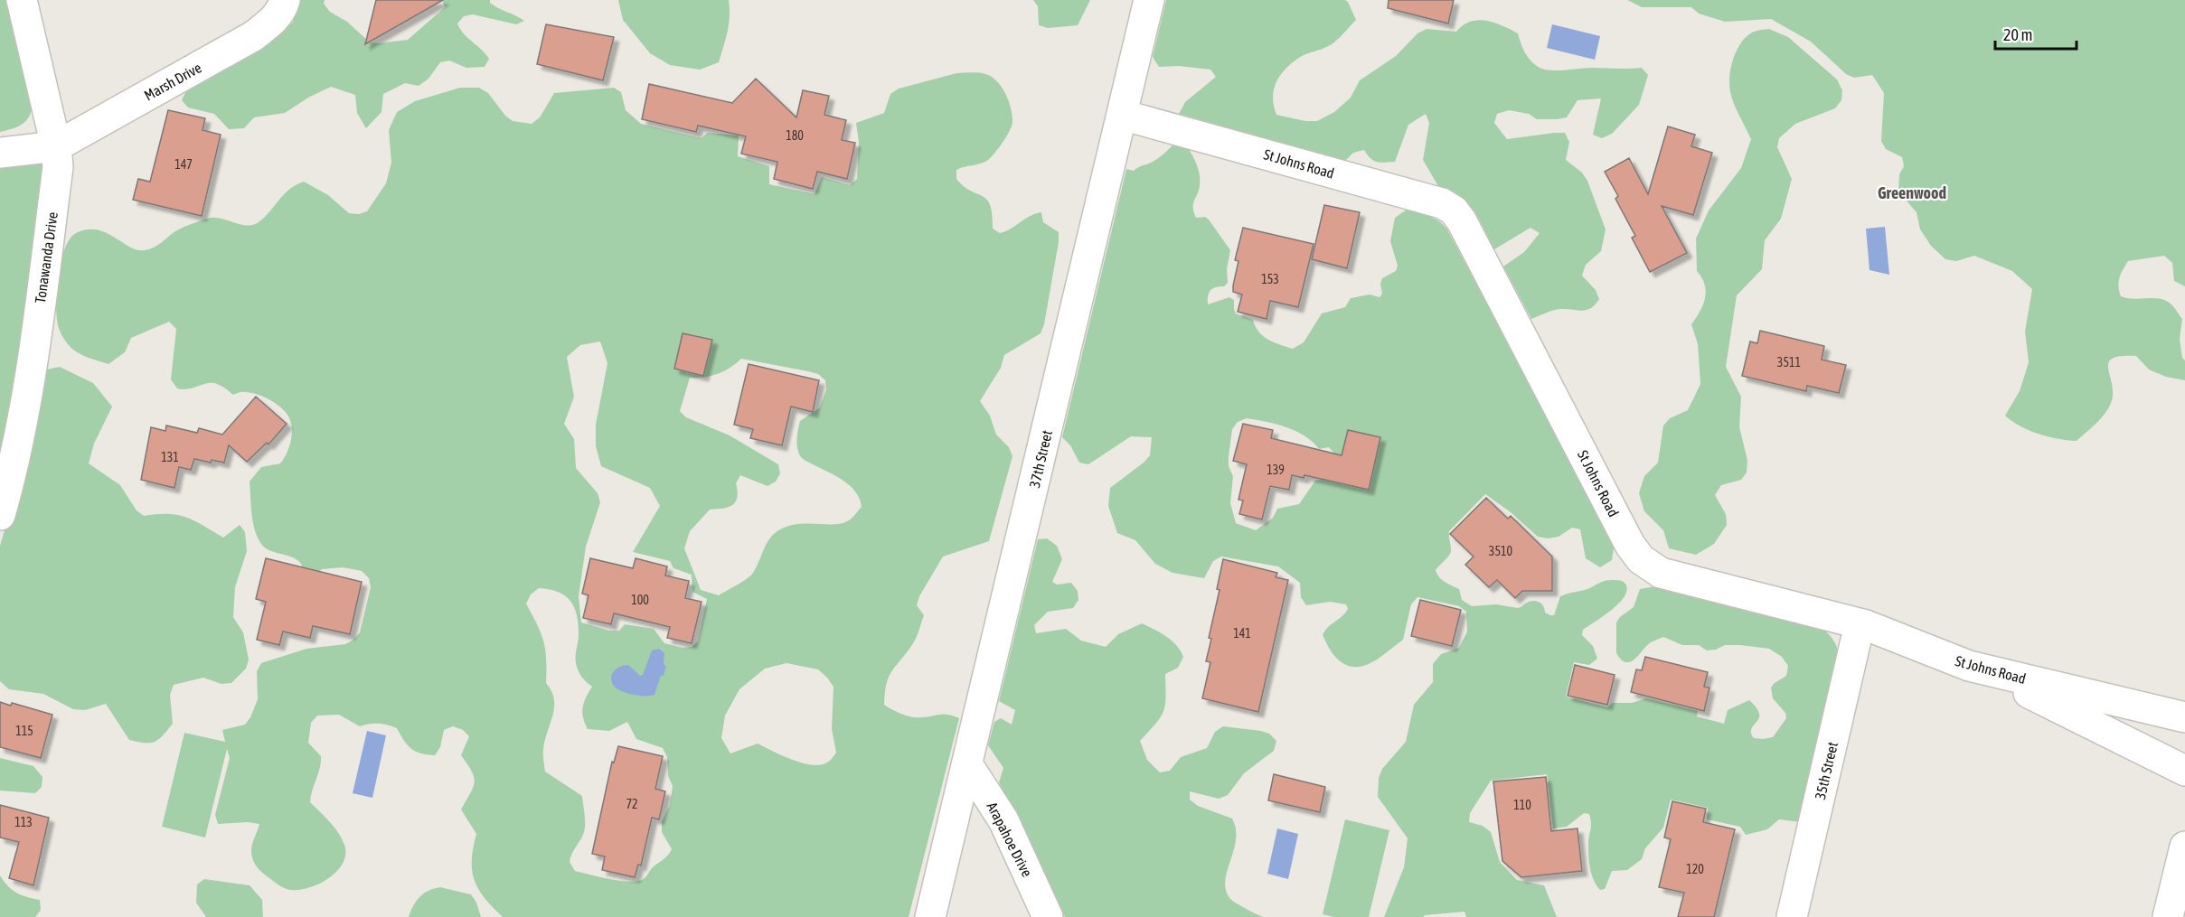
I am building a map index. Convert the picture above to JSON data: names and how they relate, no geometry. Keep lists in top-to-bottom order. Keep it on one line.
{"streets":{"street":["Marsh Drive","St Johns Road","Tonawanda Drive","37th Street","35th Street","Arapahoe Drive"]},"crossings":[["Marsh Drive","Tonawanda Drive"],["St Johns Road","37th Street"],["St Johns Road","35th Street"],["37th Street","Arapahoe Drive"]],"districts":["Greenwood"],"house_numbers":["180","147","153","3511","131","139","3510","100","141","115","72","110","113","120"],"scale_bar":"20 m"}
